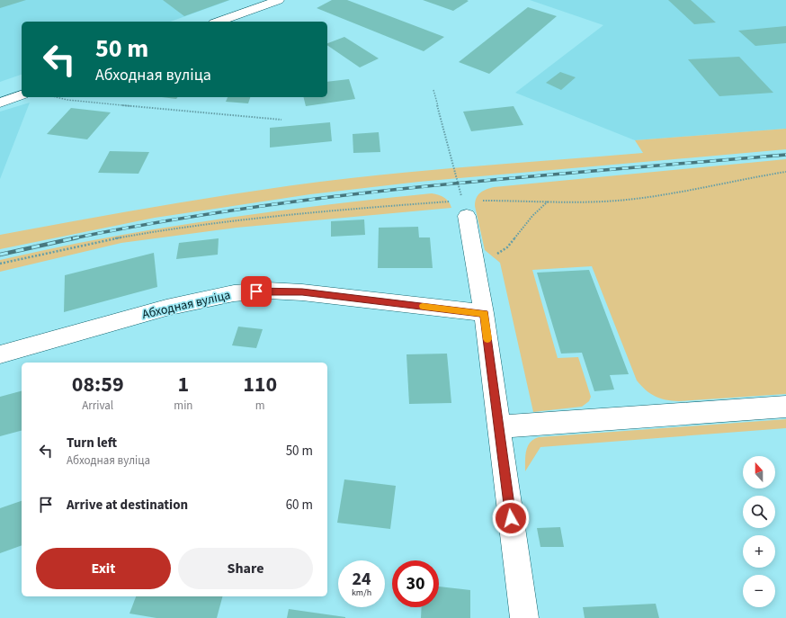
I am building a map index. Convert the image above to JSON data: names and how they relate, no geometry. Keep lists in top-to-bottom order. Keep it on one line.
{"streets":{"street":["Абходная вуліца"]},"north":"top","page":{"turn":["50 m","Абходная вуліца"],"eta":["08:59","Arrival","1","min","110","m"],"list":[{"name":"Turn left","note":"Абходная вуліца","value":"50 m"},{"name":"Arrive at destination","value":"60 m"}],"map_buttons":["+","−"],"buttons":["Exit","Share"],"speed":"24 km/h","limit":"30"}}
